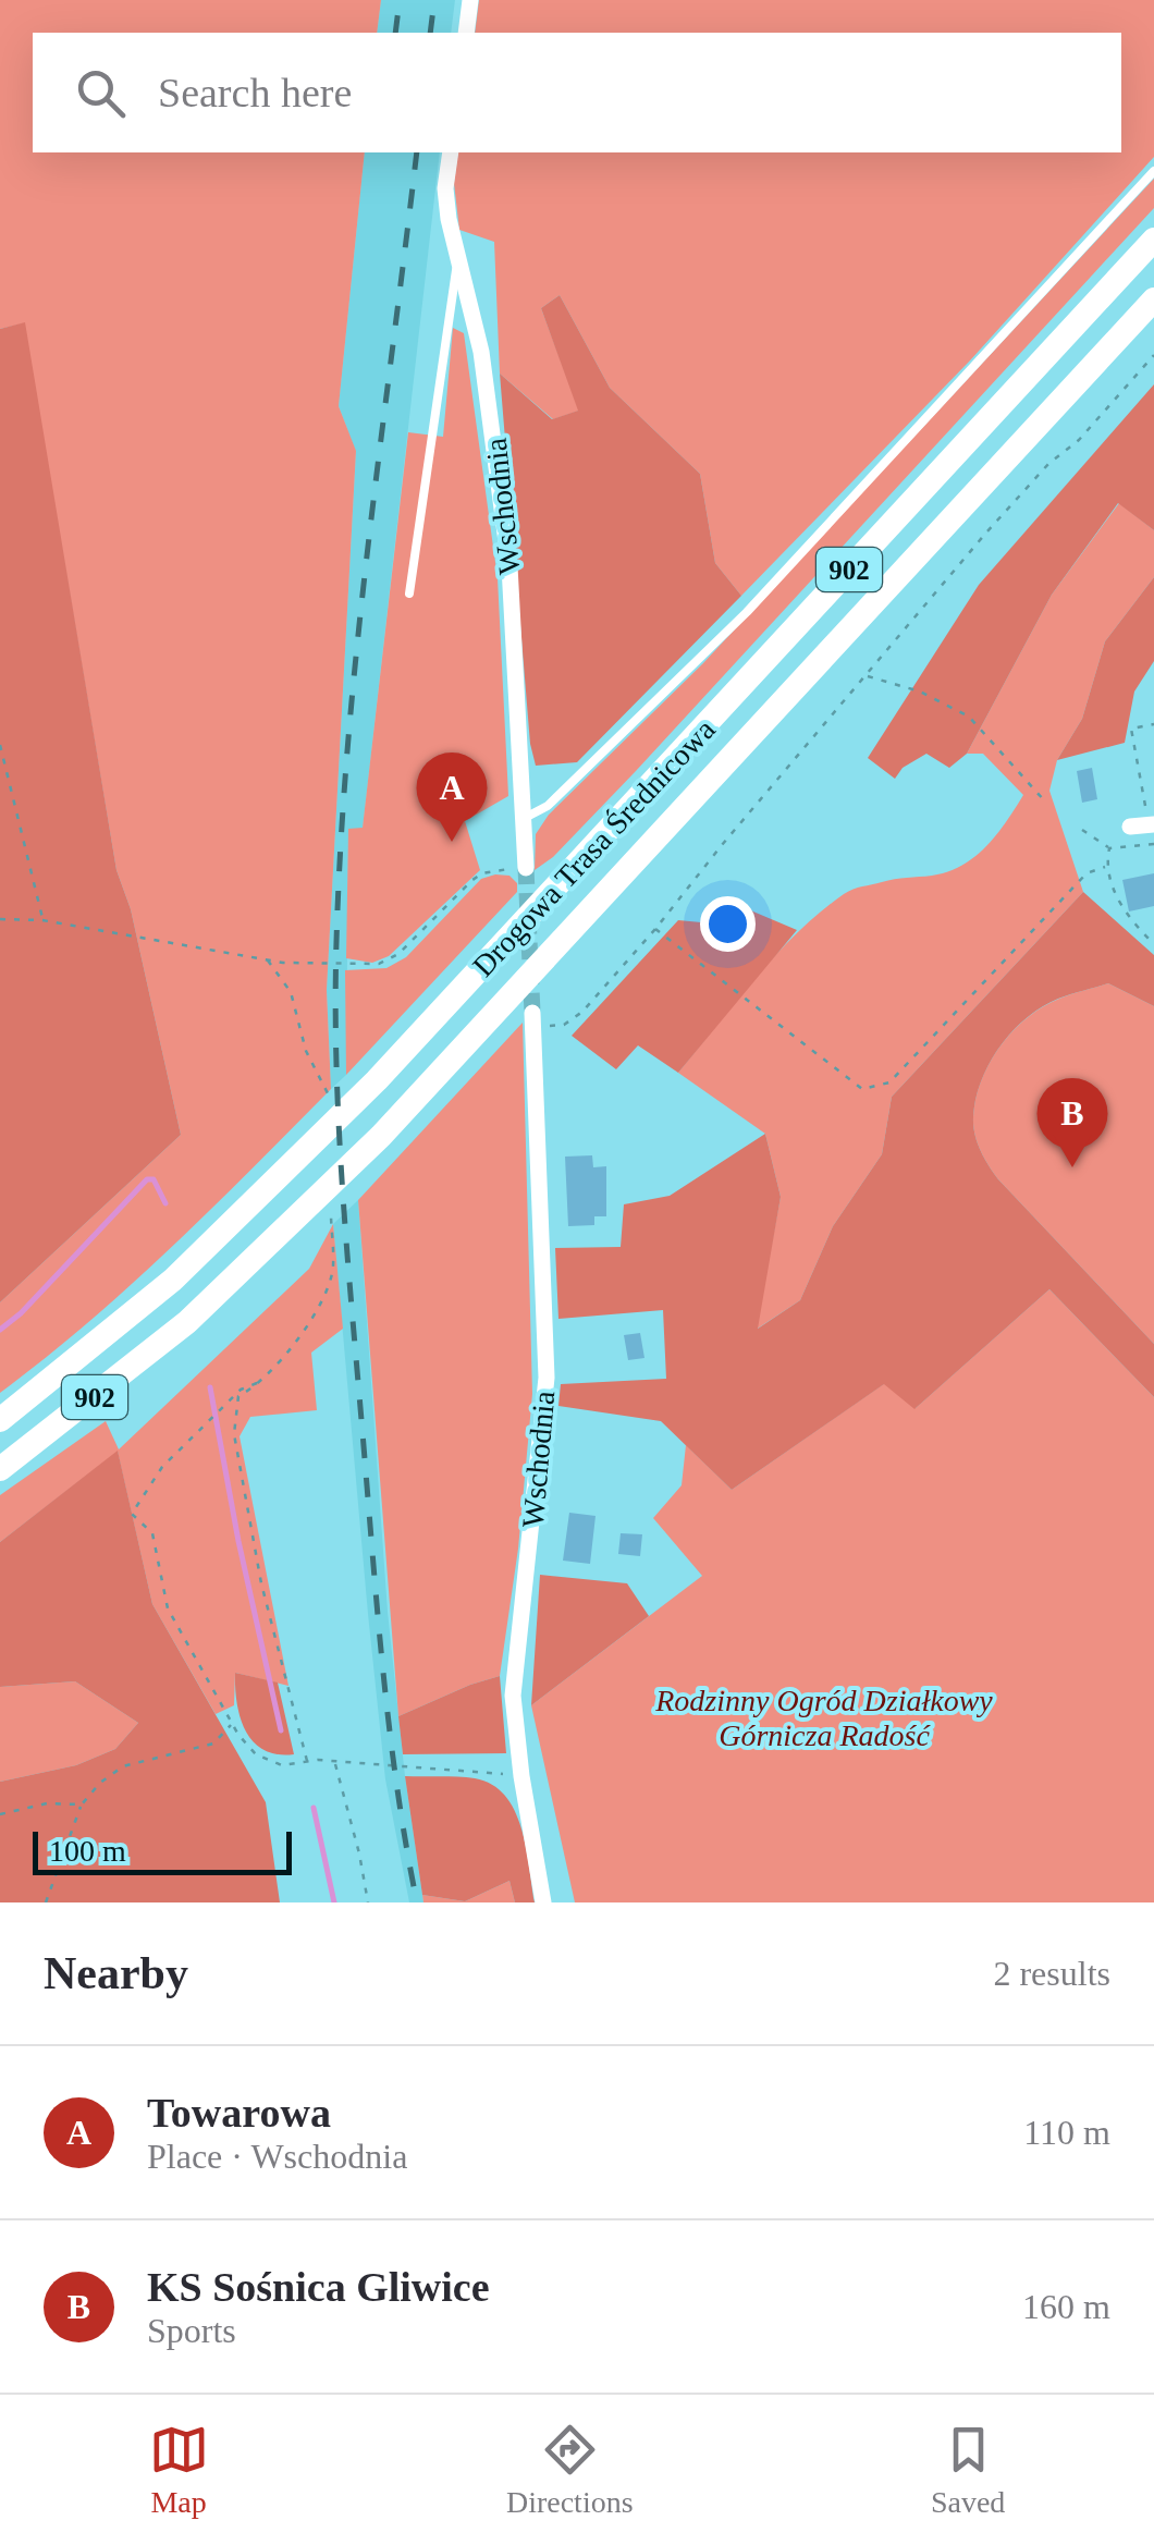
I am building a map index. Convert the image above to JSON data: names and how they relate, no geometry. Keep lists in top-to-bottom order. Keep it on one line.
{"streets":{"main road":["902","Drogowa Trasa Średnicowa"],"street":["Wschodnia"]},"parks":["Rodzinny Ogród Działkowy Górnicza Radość"],"scale_bar":"100 m","page":{"search":"Search here","pins":["A","B"],"scale":"100 m","heading":["Nearby","2 results"],"list":[{"mark":"A","name":"Towarowa","note":"Place · Wschodnia","value":"110 m"},{"mark":"B","name":"KS Sośnica Gliwice","note":"Sports","value":"160 m"}],"nav":["Map","Directions","Saved"]}}
